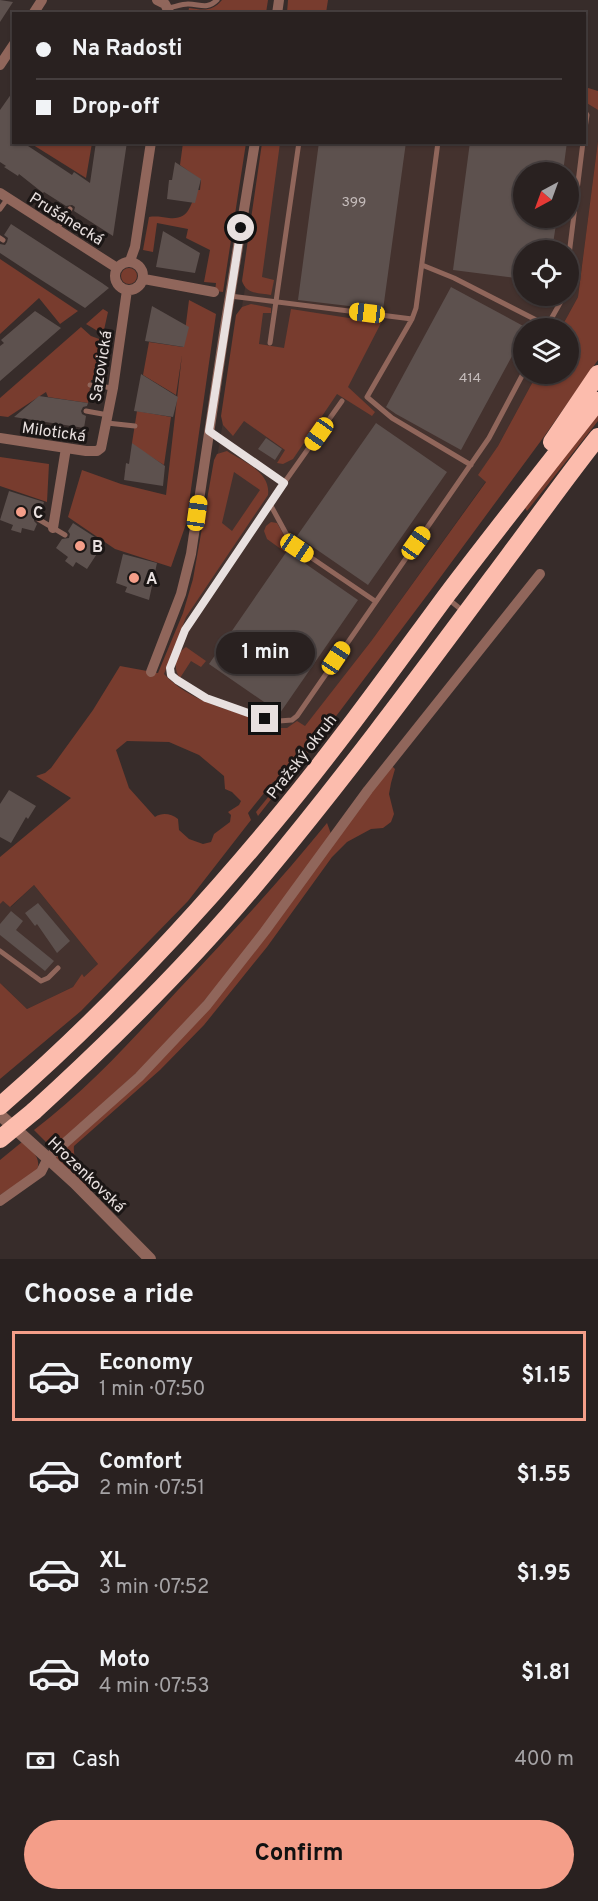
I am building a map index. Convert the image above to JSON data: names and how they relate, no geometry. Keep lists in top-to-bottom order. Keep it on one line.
{"streets":{"highway":["Pražský okruh"],"street":["Prušánecká","Sazovická","Milotická","Hrozenkovská"]},"crossings":[["Prušánecká","Sazovická"],["Sazovická","Milotická"]],"places":["C","B","A"],"house_numbers":["399","414"],"north":"bottom left","page":{"banner":["Na Radosti","Drop-off"],"bubble":"1 min","heading":"Choose a ride","list":[{"name":"Economy","note":"1 min · 07:50","value":"$1.15"},{"name":"Comfort","note":"2 min · 07:51","value":"$1.55"},{"name":"XL","note":"3 min · 07:52","value":"$1.95"},{"name":"Moto","note":"4 min · 07:53","value":"$1.81"}],"pay":["Cash","400 m"],"buttons":"Confirm"}}
